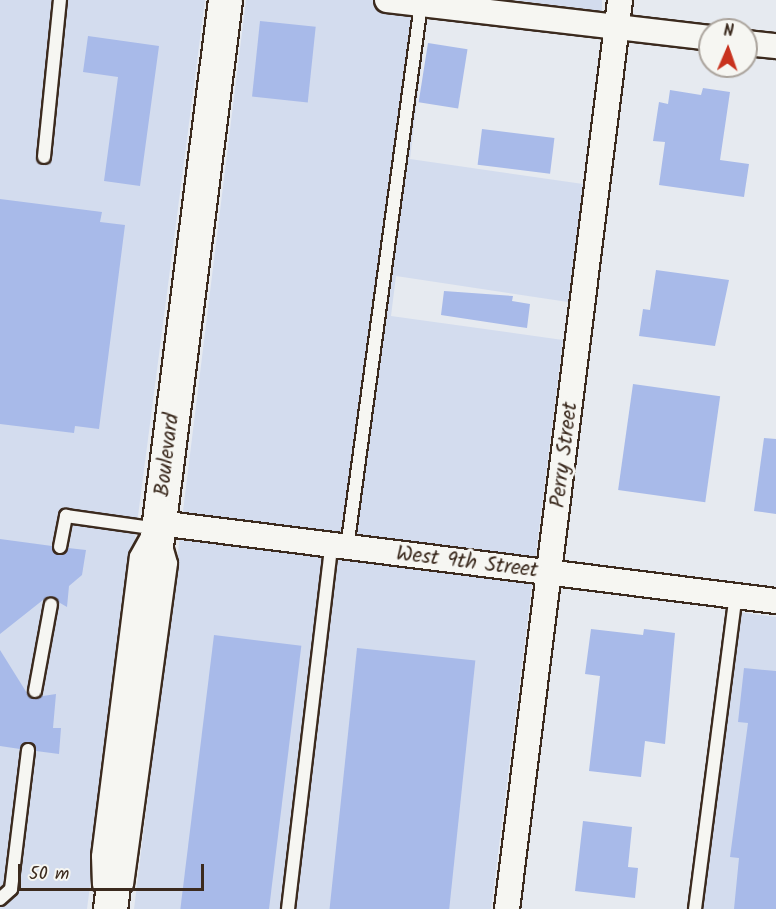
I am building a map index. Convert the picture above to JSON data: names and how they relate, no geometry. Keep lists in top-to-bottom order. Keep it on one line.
{"streets":{"main road":["Boulevard"],"street":["Perry Street","West 9th Street"]},"crossings":[["Boulevard","West 9th Street"],["Perry Street","West 9th Street"]],"scale_bar":"50 m","north":"top"}
